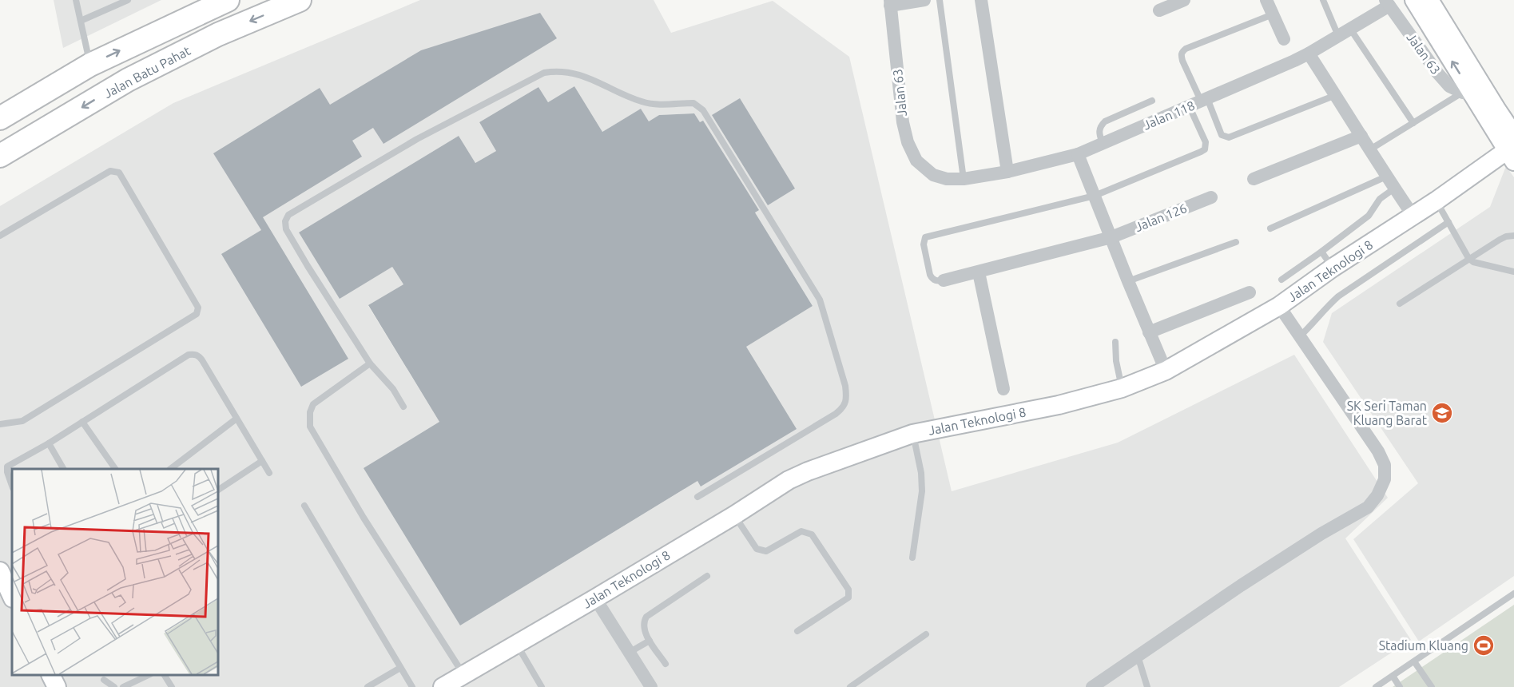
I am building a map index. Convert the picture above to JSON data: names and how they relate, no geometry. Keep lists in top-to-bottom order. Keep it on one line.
{"streets":{"highway":["Jalan Batu Pahat"],"street":["Jalan 63","Jalan 118","Jalan 126","Jalan Teknologi 8"]},"crossings":[["Jalan 63","Jalan 118"]],"places":{"school or university":["SK Seri Taman Kluang Barat"],"sports":["Stadium Kluang"]}}
